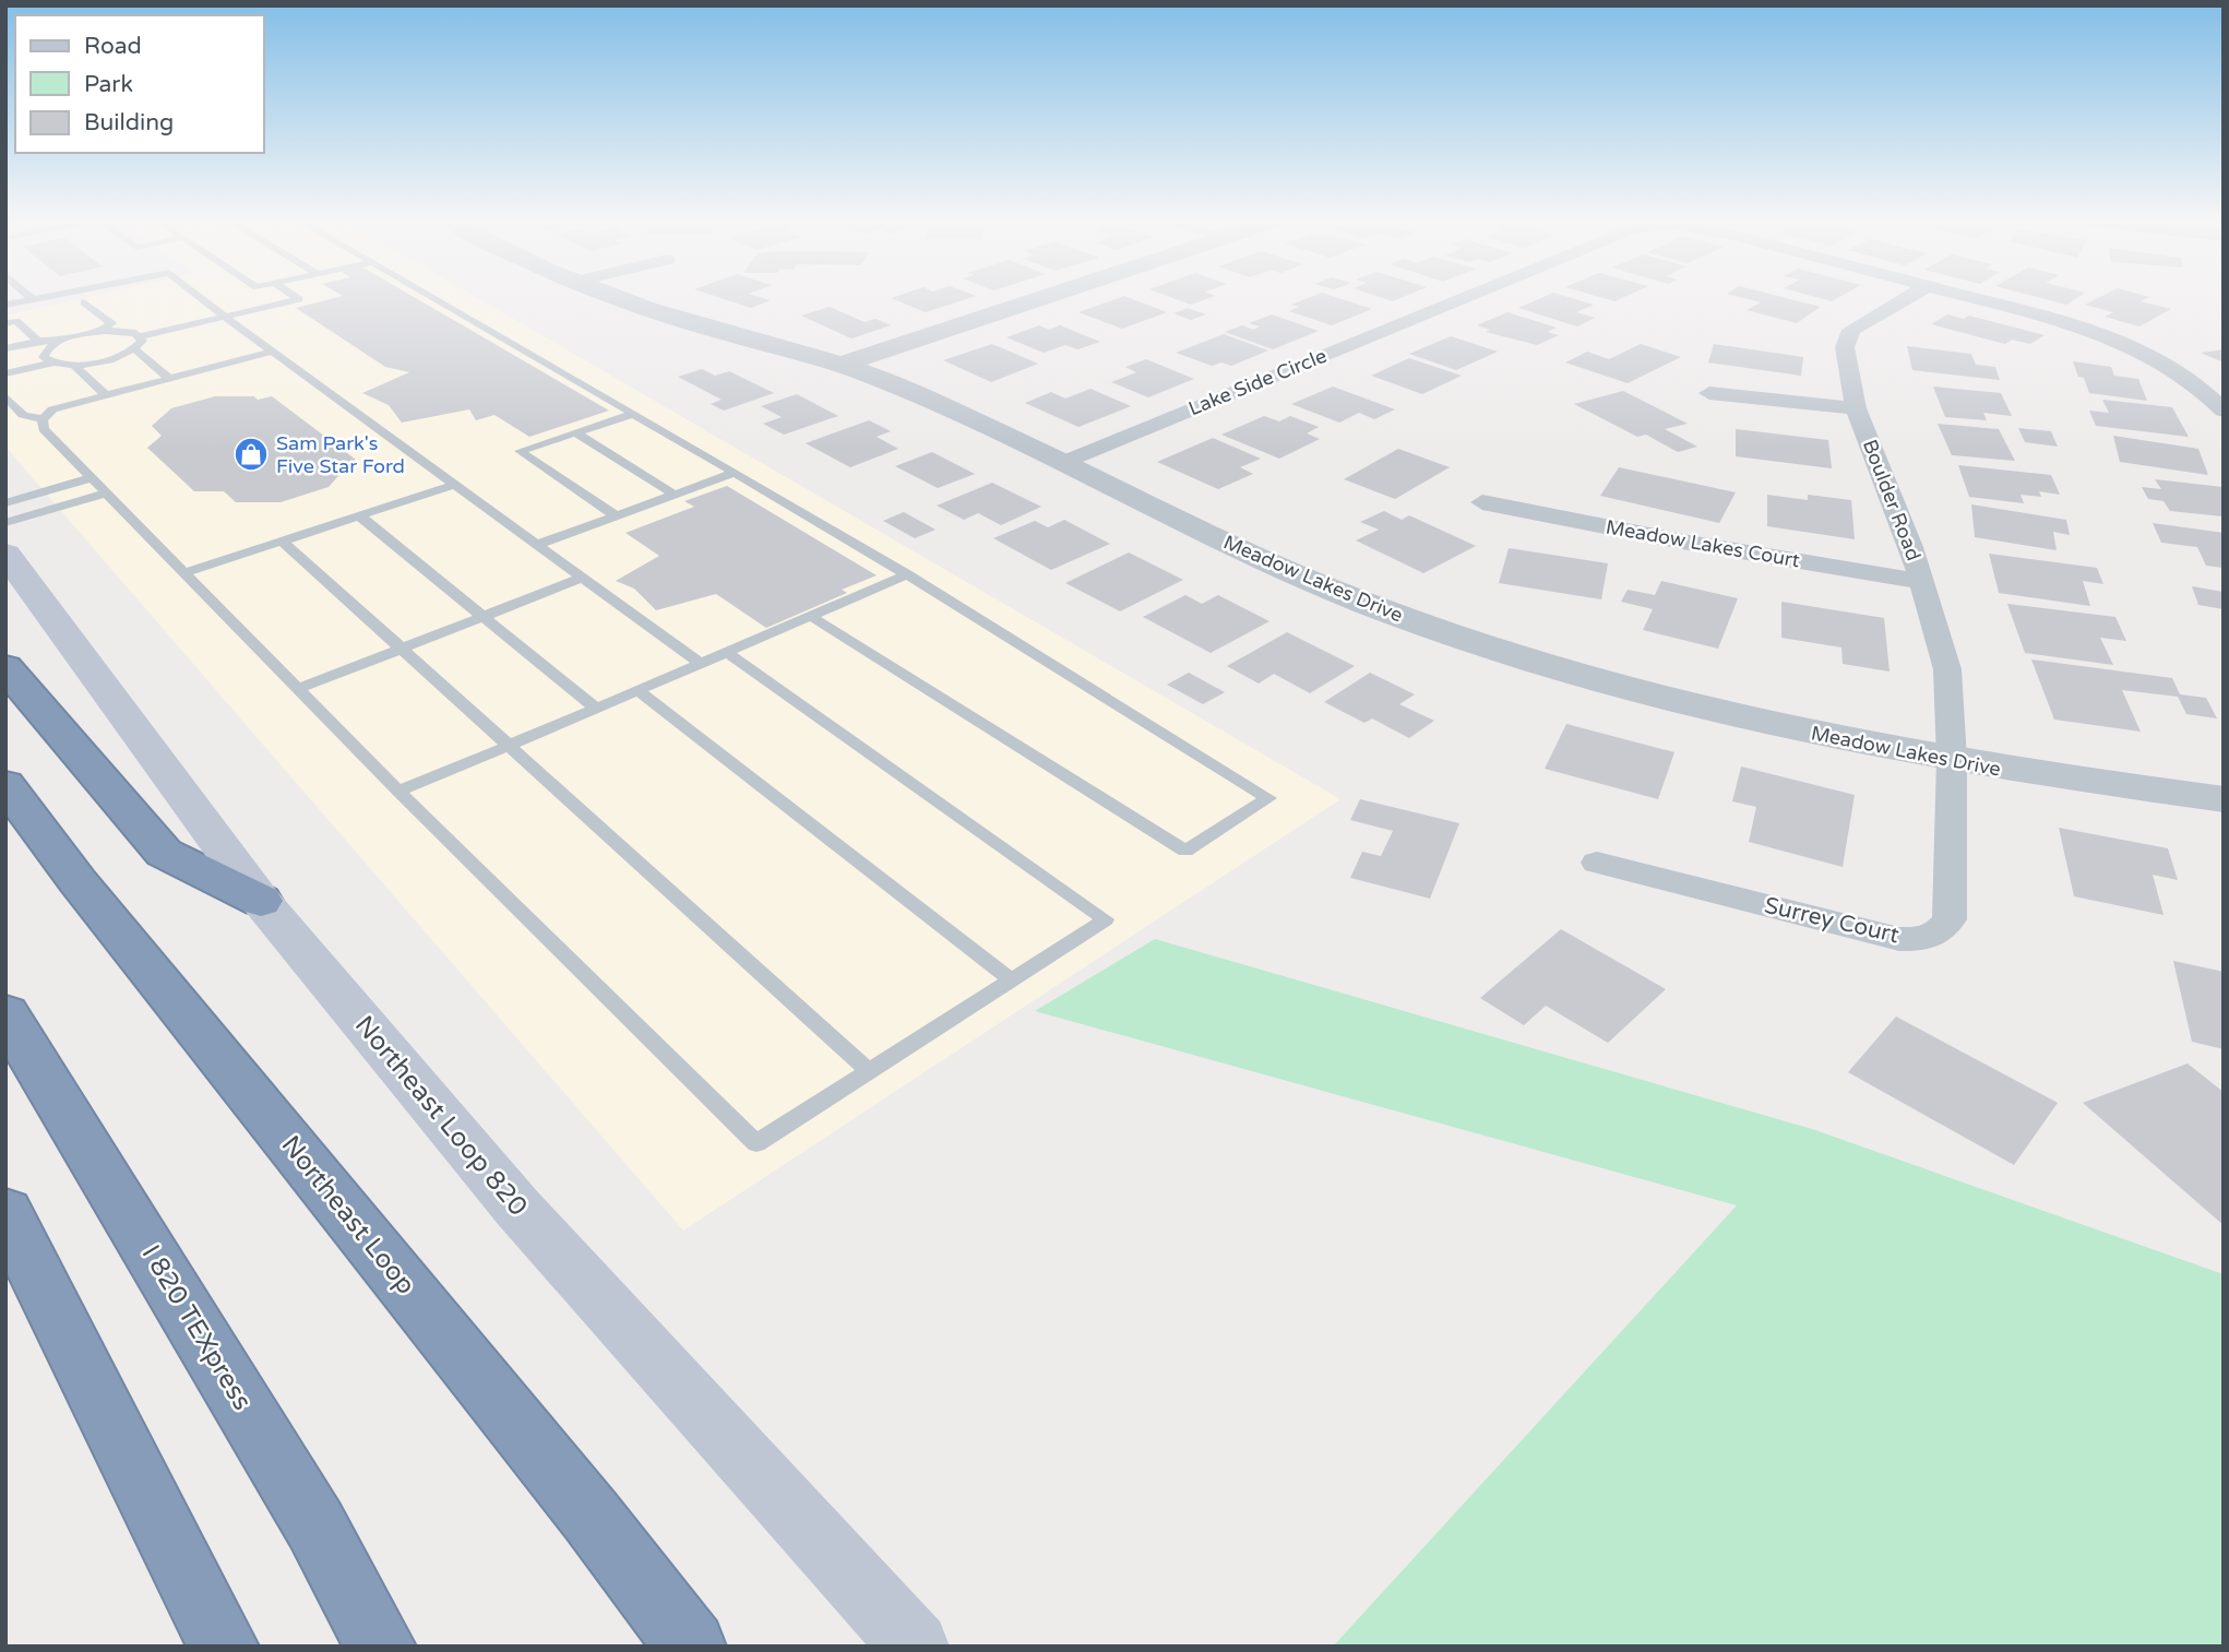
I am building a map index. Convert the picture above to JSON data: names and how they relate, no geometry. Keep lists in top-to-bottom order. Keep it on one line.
{"streets":{"highway":["Northeast Loop","I 820 TEXpress"],"main road":["Northeast Loop 820"],"street":["Lake Side Circle","Boulder Road","Meadow Lakes Court","Meadow Lakes Drive","Surrey Court"]},"crossings":[["Lake Side Circle","Meadow Lakes Drive"],["Boulder Road","Meadow Lakes Court"],["Boulder Road","Meadow Lakes Drive"],["Boulder Road","Surrey Court"],["Meadow Lakes Drive","Surrey Court"]],"places":{"shop":["Sam Park's Five Star Ford"]},"legend":["Road","Park","Building"]}
